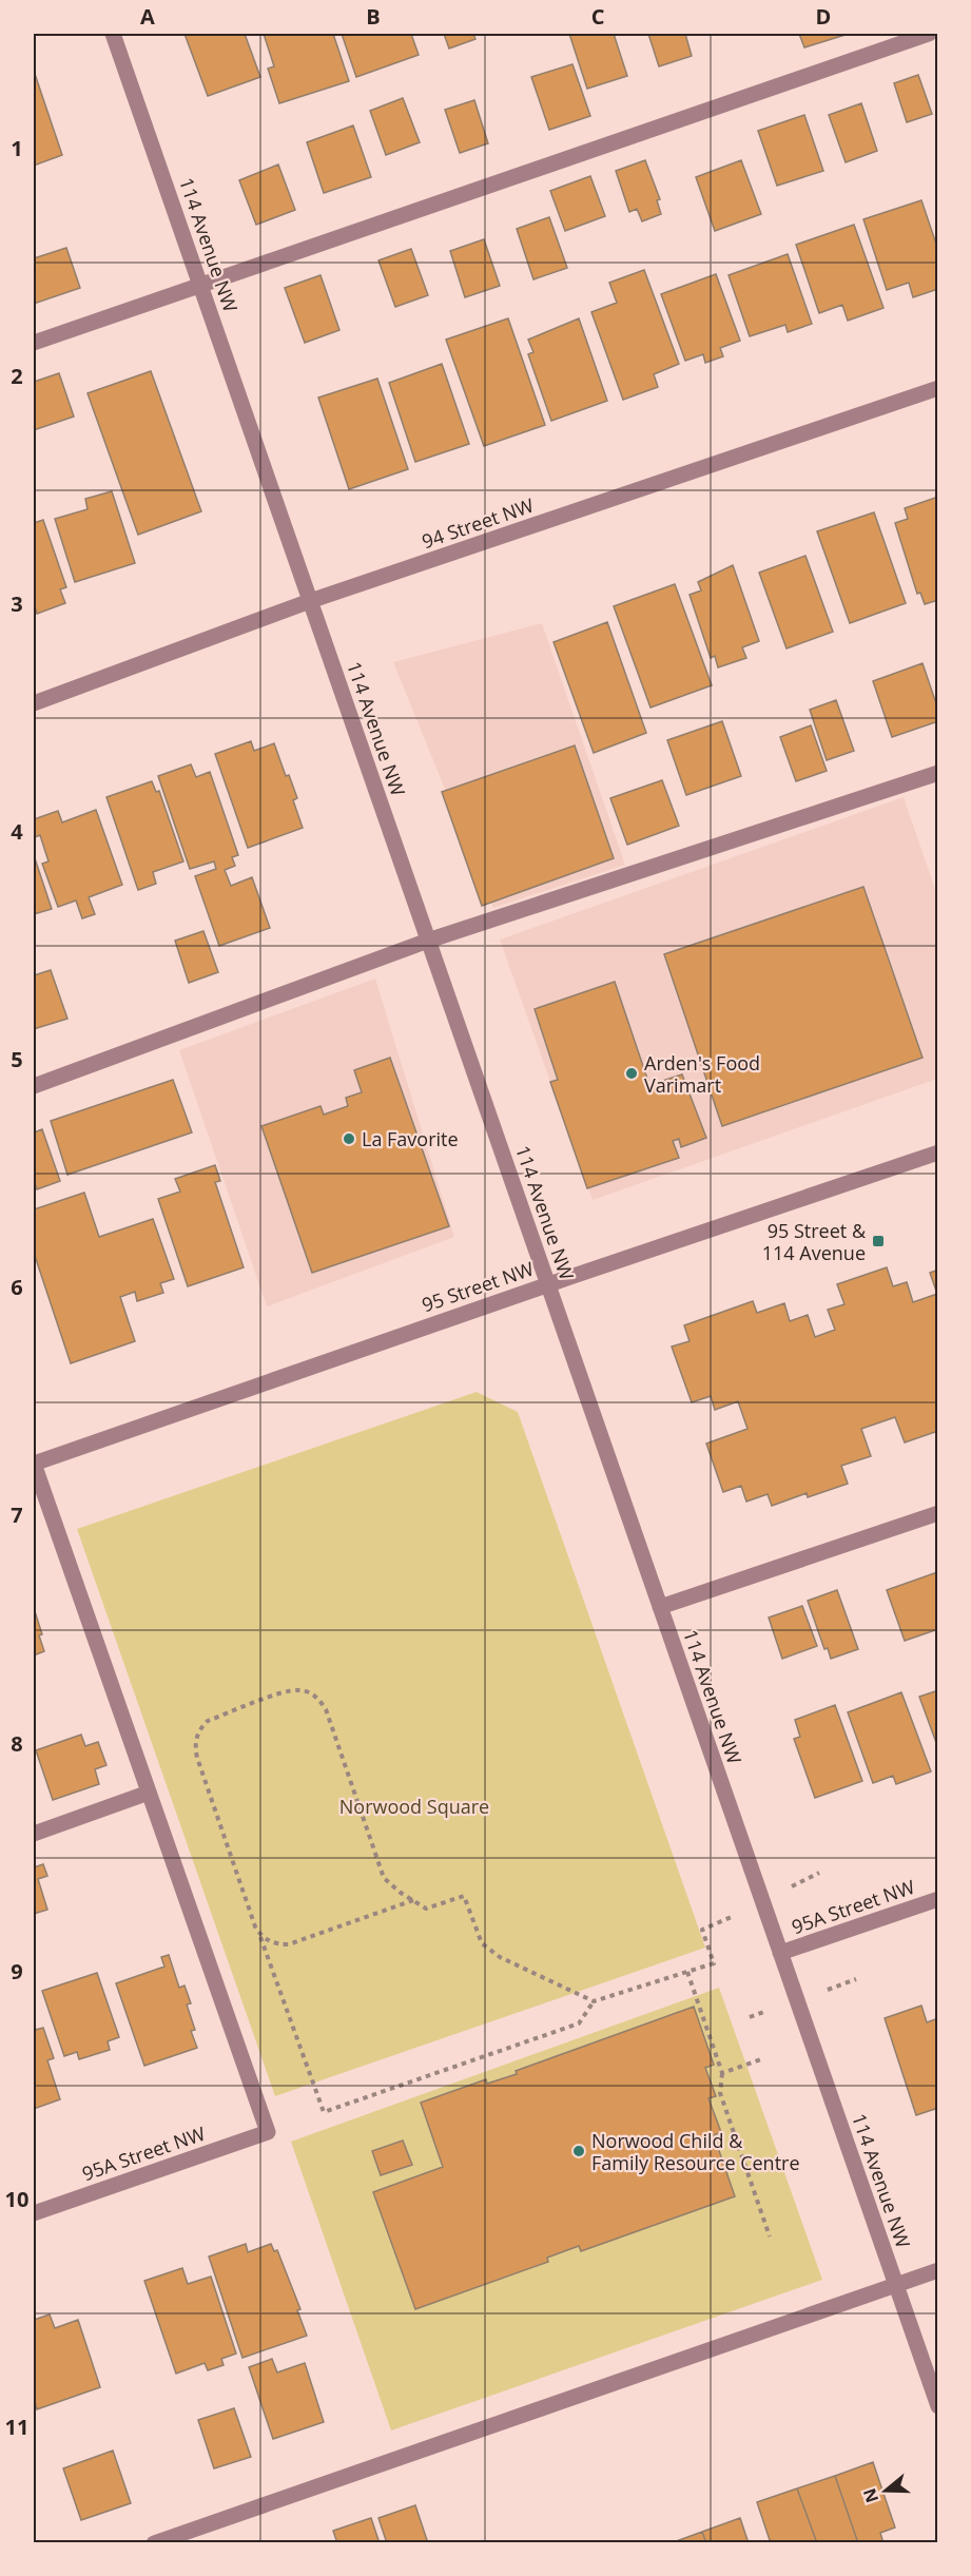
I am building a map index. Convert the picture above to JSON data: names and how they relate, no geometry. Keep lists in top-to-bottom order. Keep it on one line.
{"streets":{"street":["114 Avenue NW","94 Street NW","95 Street NW","95A Street NW"]},"crossings":[["114 Avenue NW","94 Street NW"],["114 Avenue NW","95 Street NW"],["114 Avenue NW","95A Street NW"]],"parks":["Norwood Square"],"places":{"other":["Arden's Food Varimart","La Favorite","Norwood Child & Family Resource Centre"],"transit":["95 Street & 114 Avenue"]},"north":"left","grid":{"columns":["A","B","C","D"],"rows":["1","2","3","4","5","6","7","8","9","10","11"]}}
